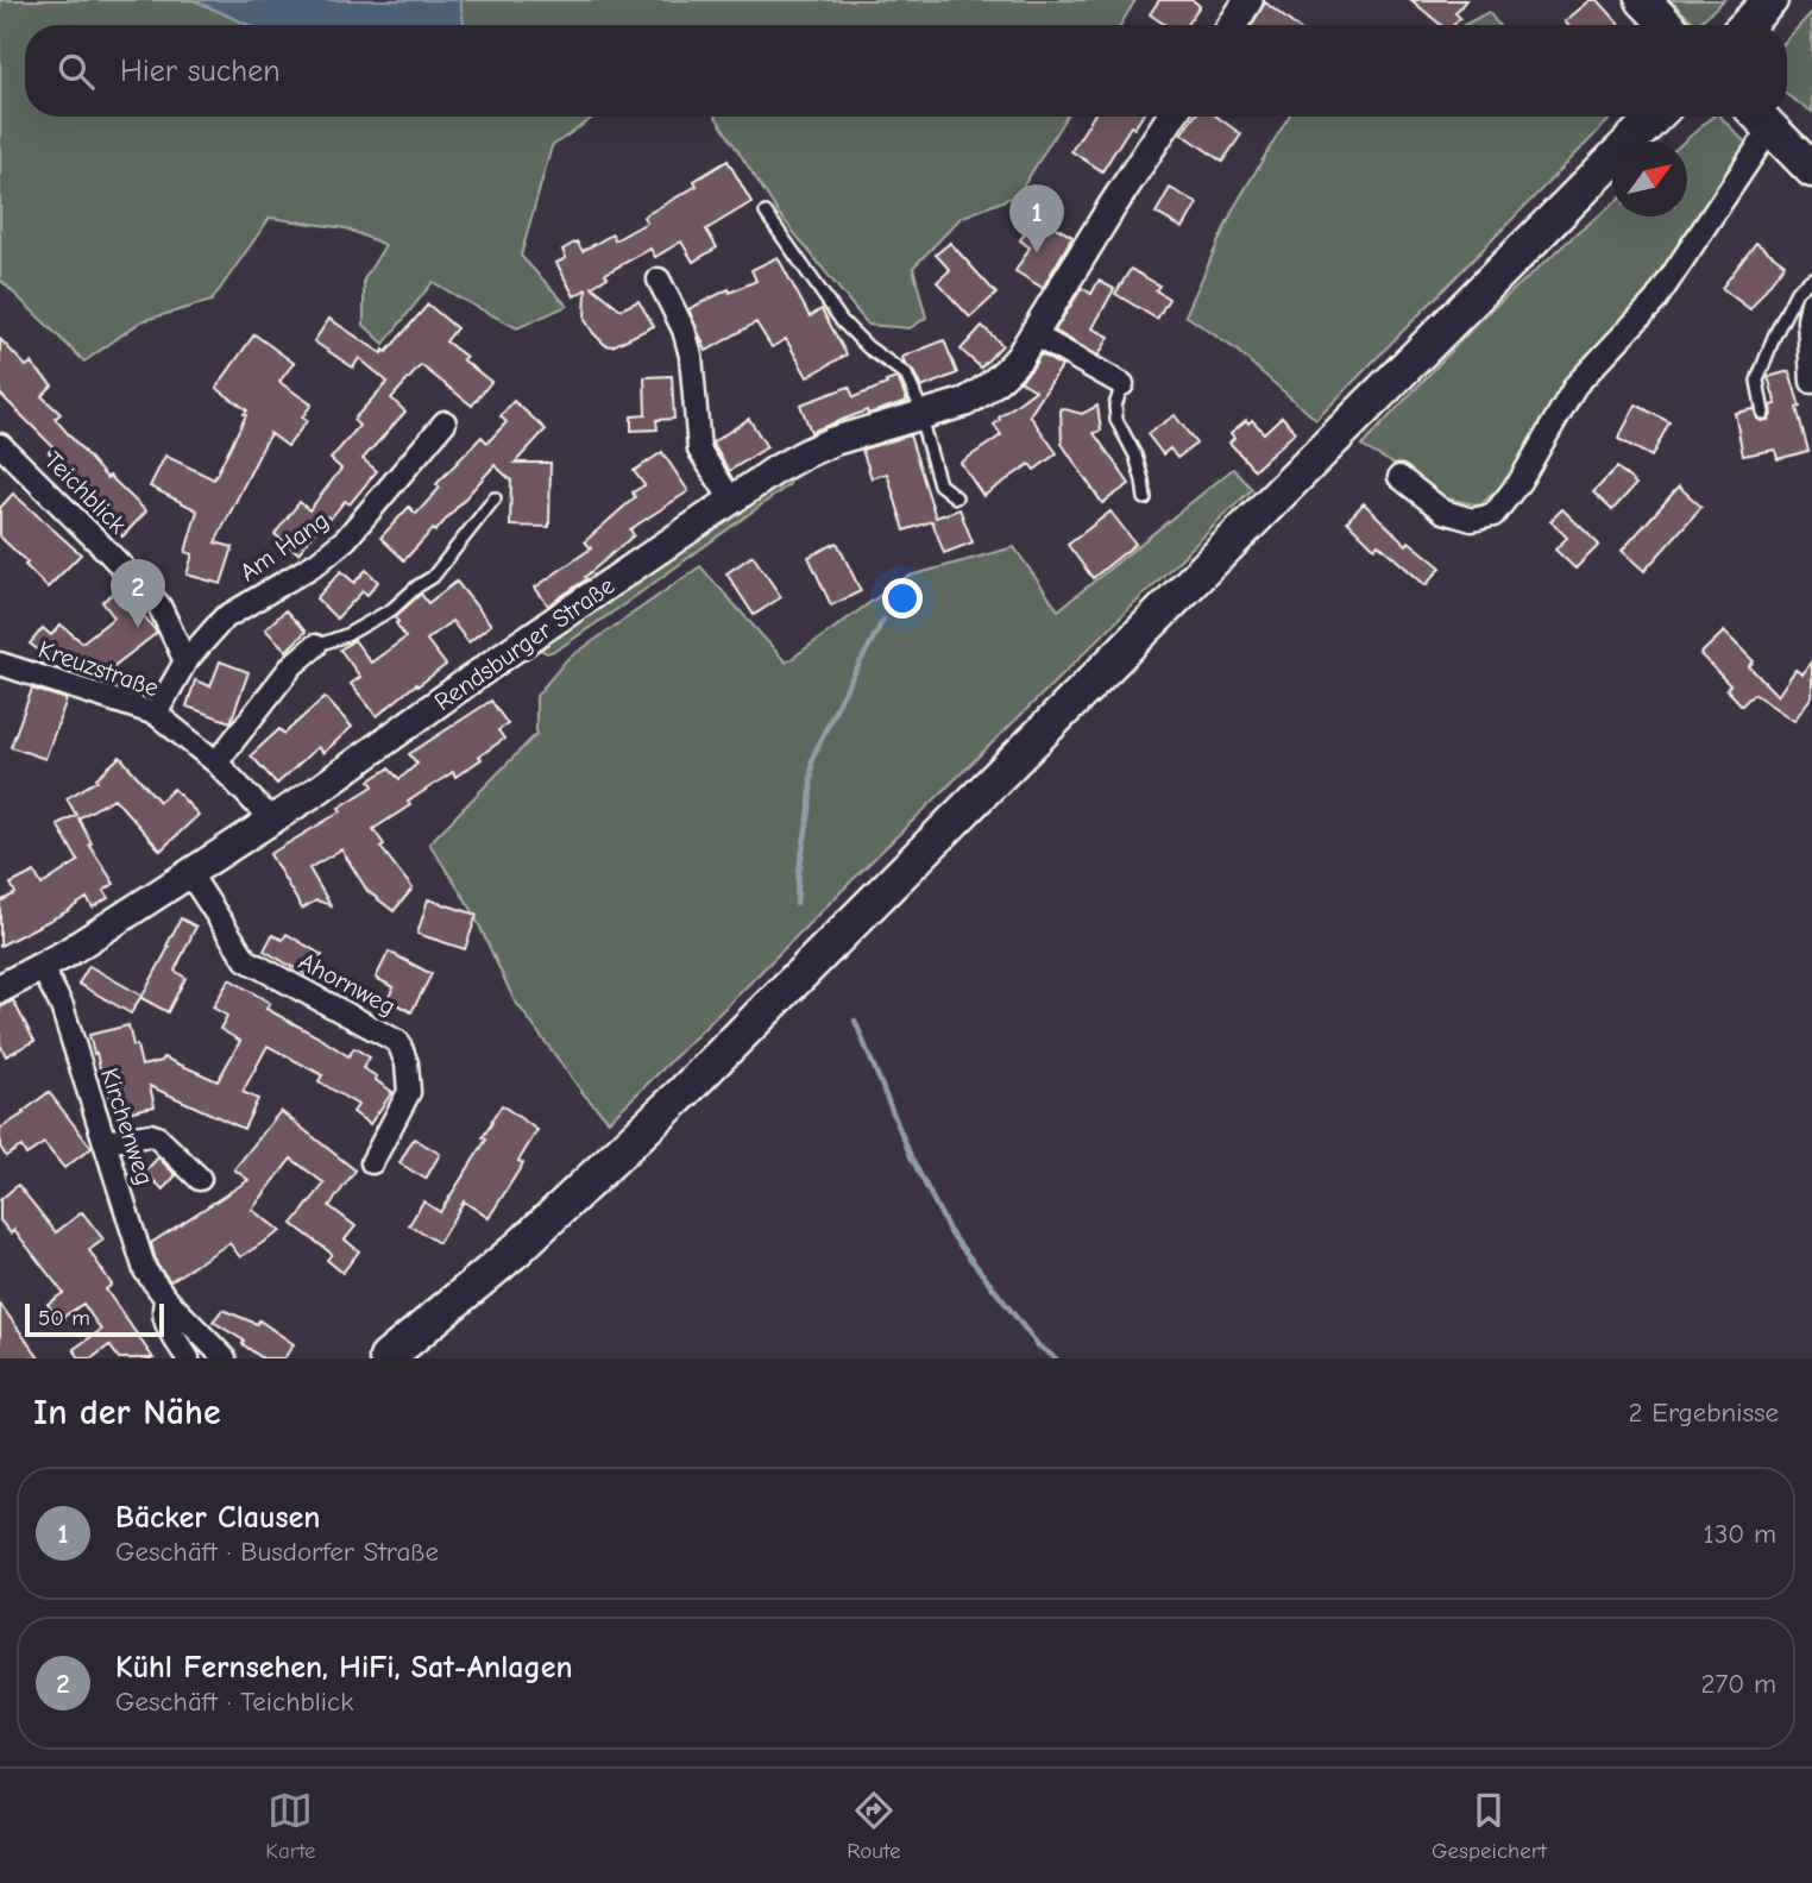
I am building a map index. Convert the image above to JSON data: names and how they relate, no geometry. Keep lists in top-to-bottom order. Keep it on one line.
{"streets":{"street":["Teichblick","Am Hang","Rendsburger Straße","Kreuzstraße","Ahornweg","Kirchenweg"]},"crossings":[["Teichblick","Am Hang"],["Am Hang","Kreuzstraße"],["Rendsburger Straße","Kreuzstraße"],["Rendsburger Straße","Ahornweg"],["Rendsburger Straße","Kirchenweg"]],"scale_bar":"50 m","north":"top right","page":{"search":"Hier suchen","pins":["1","2"],"scale":"50 m","heading":["In der Nähe","2 Ergebnisse"],"list":[{"mark":"1","name":"Bäcker Clausen","note":"Geschäft · Busdorfer Straße","value":"130 m"},{"mark":"2","name":"Kühl Fernsehen, HiFi, Sat-Anlagen","note":"Geschäft · Teichblick","value":"270 m"}],"nav":["Karte","Route","Gespeichert"]}}
